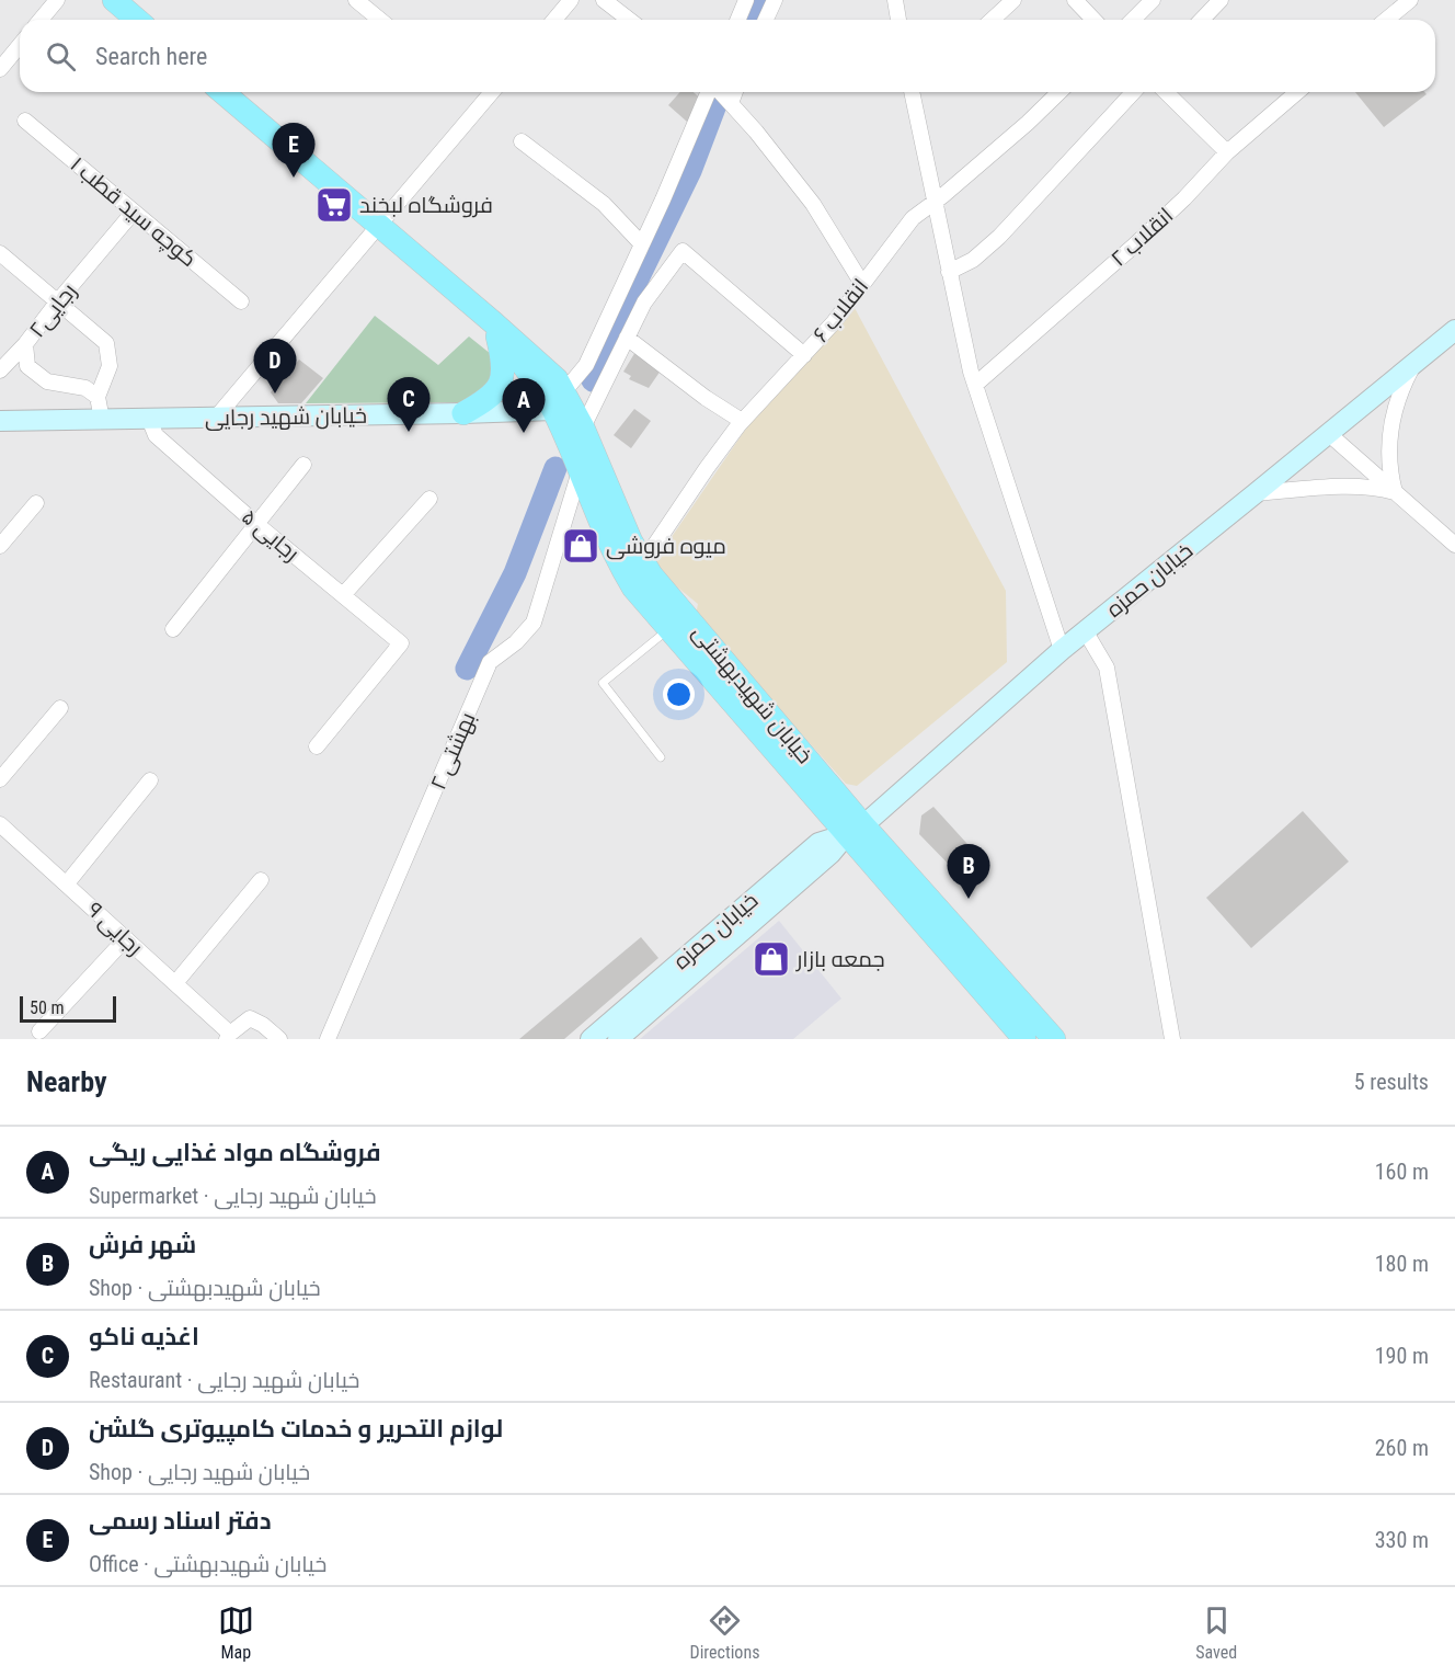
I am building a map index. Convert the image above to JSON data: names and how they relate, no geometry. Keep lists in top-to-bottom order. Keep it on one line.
{"streets":{"main road":["خیابان شهید رجایی","خیابان حمزه","خیابان شهیدبهشتی"],"street":["کوچه سید قطب ۱","انقلاب ۲","رجایی۲","انقلاب ۶","رجایی ۵","بهشتی ۲","رجایی ۹"]},"crossings":[["کوچه سید قطب ۱","رجایی۲"],["انقلاب ۶","خیابان شهیدبهشتی"],["خیابان شهید رجایی","رجایی ۵"],["خیابان شهید رجایی","خیابان شهیدبهشتی"],["خیابان حمزه","خیابان شهیدبهشتی"],["خیابان شهیدبهشتی","بهشتی ۲"]],"places":{"supermarket":["فروشگاه لبخند"],"shop":["میوه فروشی","جمعه بازار"]},"scale_bar":"50 m","page":{"search":"Search here","pins":["E","D","C","A","B"],"scale":"50 m","heading":["Nearby","5 results"],"list":[{"mark":"A","name":"فروشگاه مواد غذایی ریگی","note":"Supermarket · خیابان شهید رجایی","value":"160 m"},{"mark":"B","name":"شهر فرش","note":"Shop · خیابان شهیدبهشتی","value":"180 m"},{"mark":"C","name":"اغذیه ناکو","note":"Restaurant · خیابان شهید رجایی","value":"190 m"},{"mark":"D","name":"لوازم التحریر و خدمات کامپیوتری گلشن","note":"Shop · خیابان شهید رجایی","value":"260 m"},{"mark":"E","name":"دفتر اسناد رسمی","note":"Office · خیابان شهیدبهشتی","value":"330 m"}],"nav":["Map","Directions","Saved"]}}
